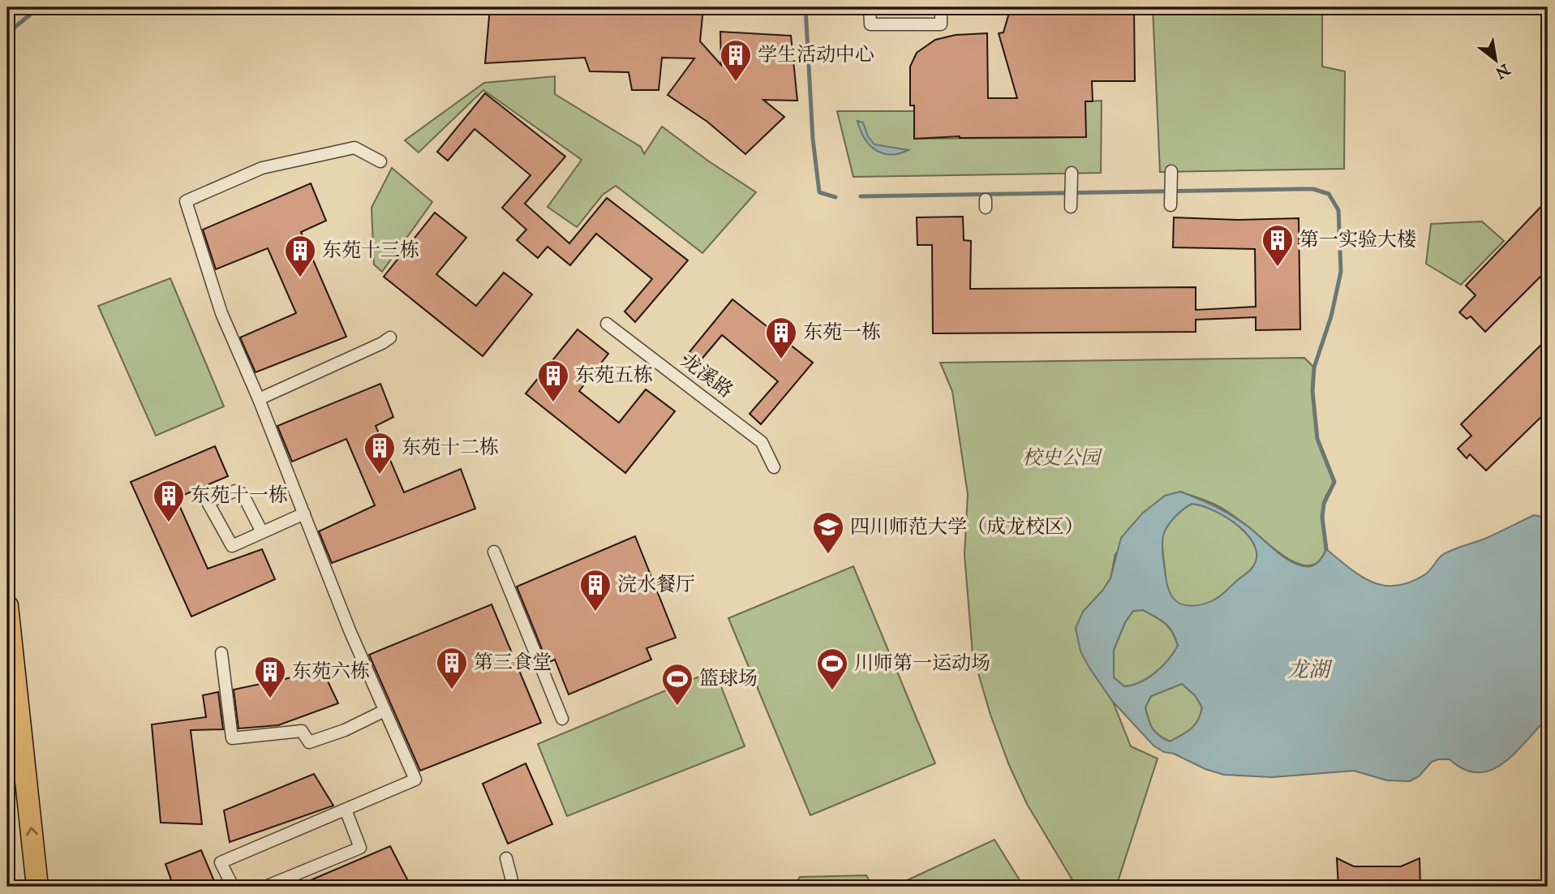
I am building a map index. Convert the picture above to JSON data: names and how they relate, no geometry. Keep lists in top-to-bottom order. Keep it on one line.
{"streets":{"street":["龙溪路"]},"water":["龙湖"],"parks":["校史公园"],"places":{"building":["学生活动中心","第一实验大楼","东苑十三栋","东苑一栋","东苑五栋","东苑十二栋","东苑十一栋","浣水餐厅","第三食堂","东苑六栋"],"school or university":["四川师范大学（成龙校区）"],"sports":["川师第一运动场","篮球场"]},"north":"bottom right"}
